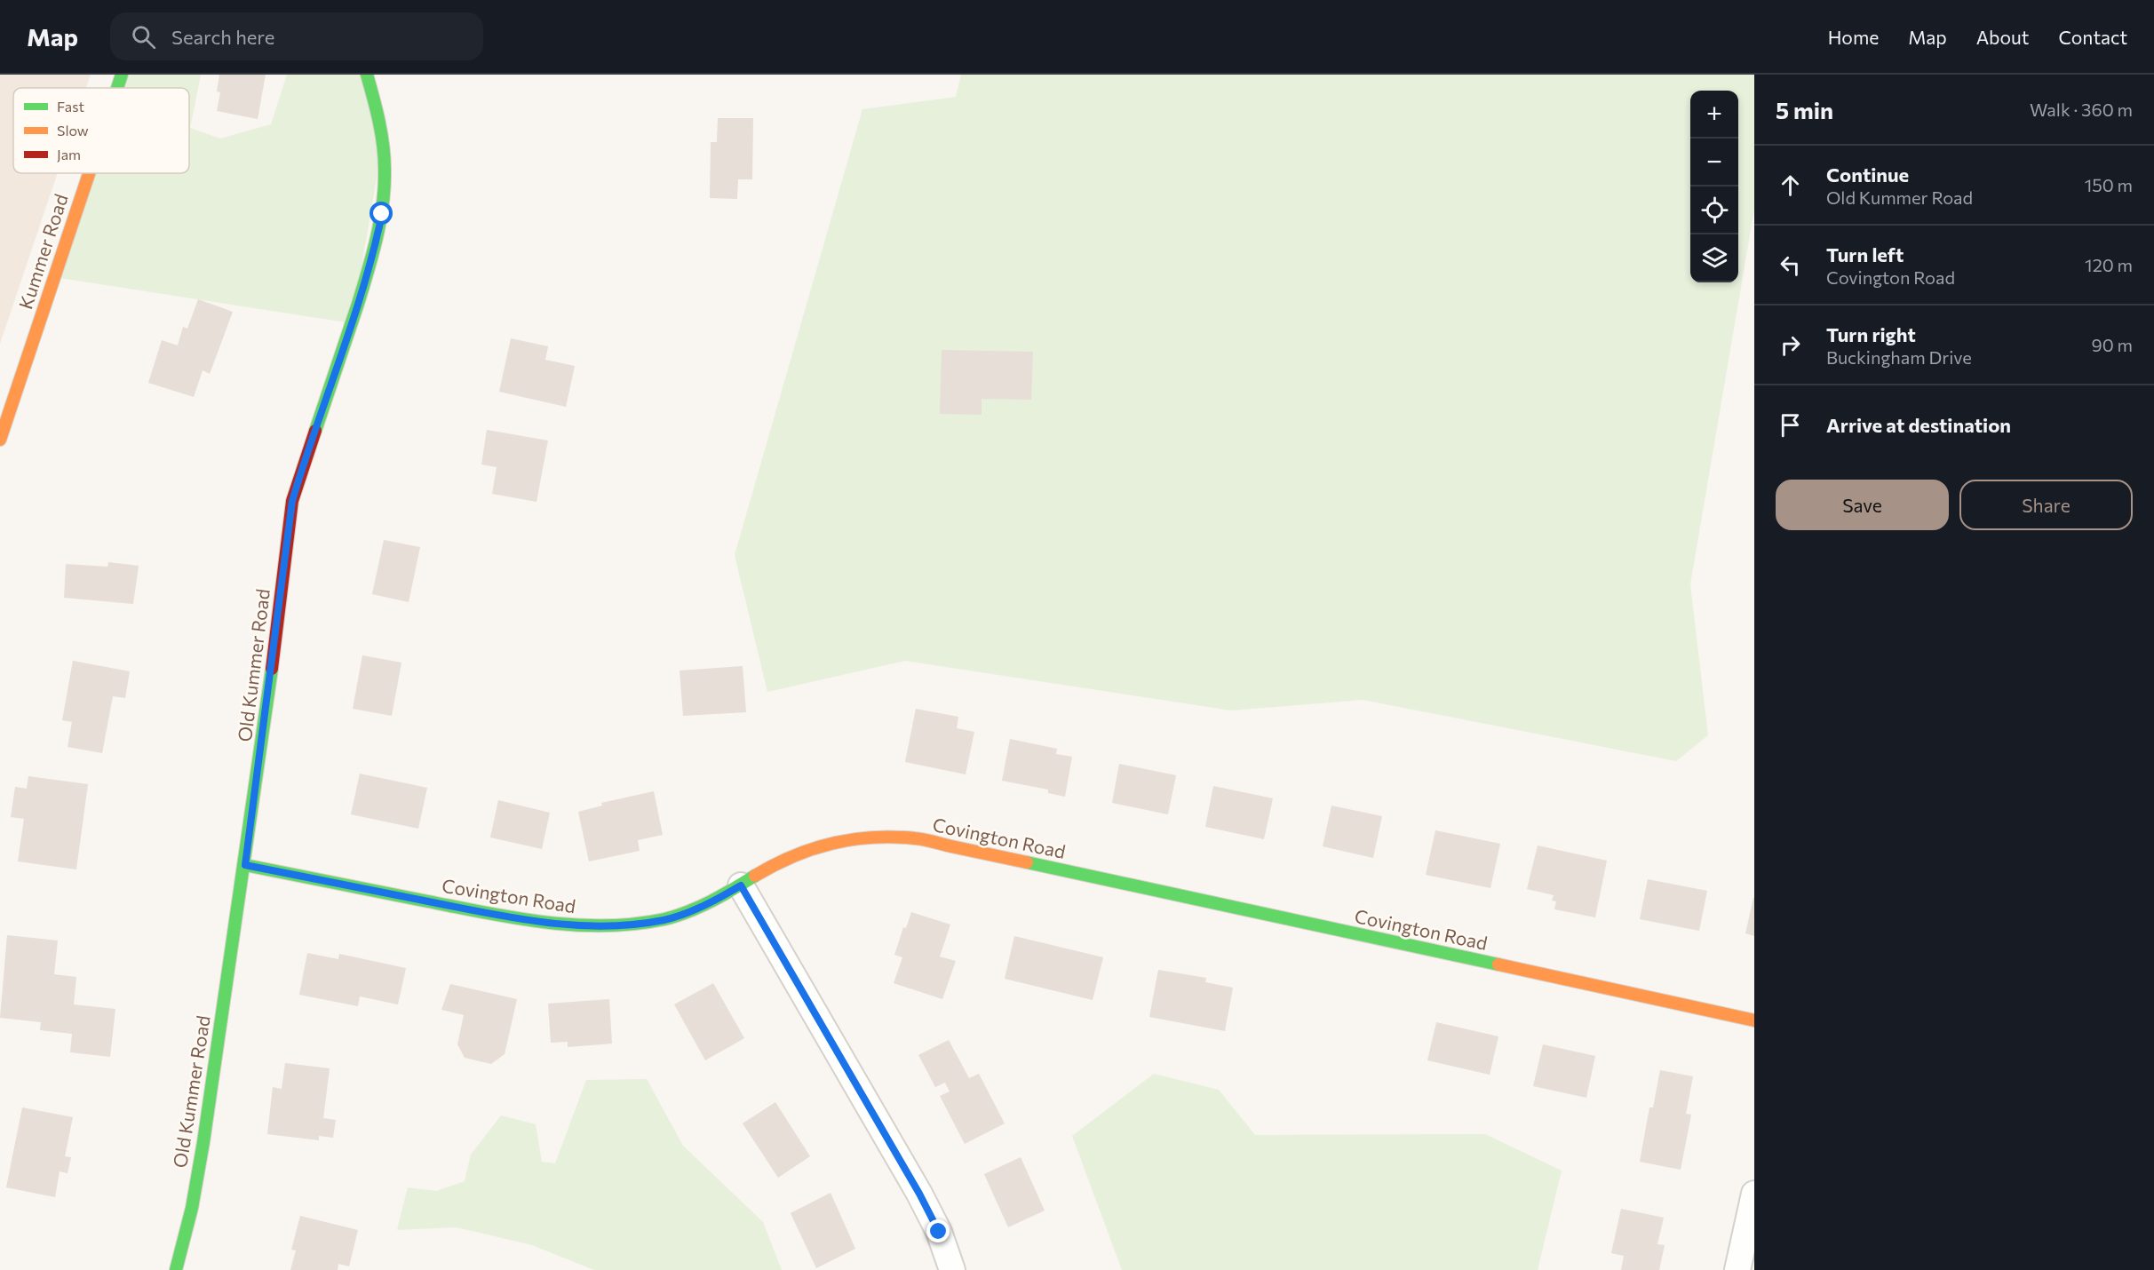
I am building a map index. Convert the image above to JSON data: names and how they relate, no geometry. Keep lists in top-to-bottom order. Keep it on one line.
{"streets":{"street":["Kummer Road","Old Kummer Road","Covington Road"]},"crossings":[["Old Kummer Road","Covington Road"]],"legend":["Fast","Slow","Jam"],"page":{"header":"Map","search":"Search here","nav":["Home","Map","About","Contact"],"heading":["5 min","Walk · 360 m"],"map_buttons":["+","−"],"list":[["Continue","Old Kummer Road","150 m"],["Turn left","Covington Road","120 m"],["Turn right","Buckingham Drive","90 m"],"Arrive at destination"],"buttons":["Save","Share"]}}
